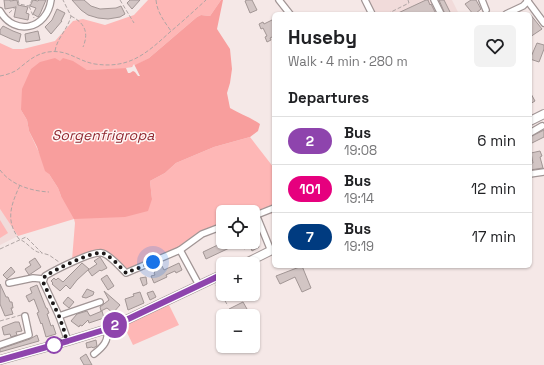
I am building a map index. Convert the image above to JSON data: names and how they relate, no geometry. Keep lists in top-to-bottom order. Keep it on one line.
{"water":["Sorgenfrigropa"],"lines":["bus line 2"],"page":{"on_map":"2","heading":[["Huseby","Walk · 4 min · 280 m"],"Departures"],"list":[{"mark":"2","name":"Bus","note":"19:08","value":"6 min"},{"mark":"101","name":"Bus","note":"19:14","value":"12 min"},{"mark":"7","name":"Bus","note":"19:19","value":"17 min"}],"map_buttons":["+","−"]}}
